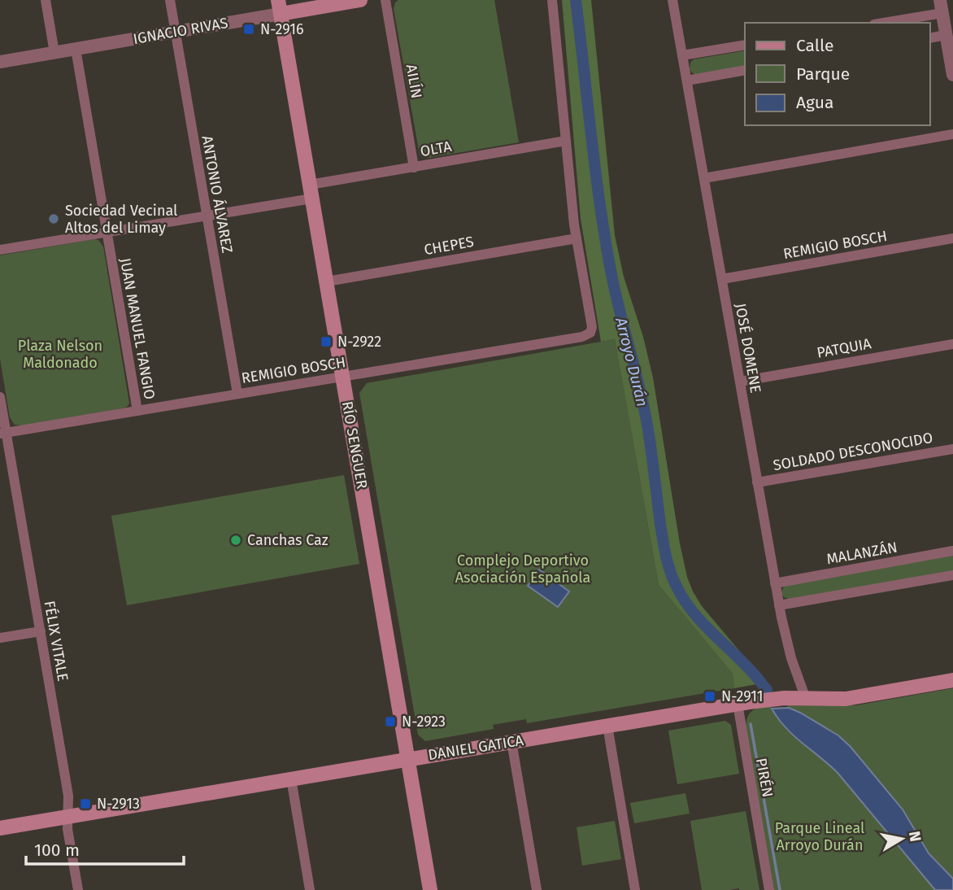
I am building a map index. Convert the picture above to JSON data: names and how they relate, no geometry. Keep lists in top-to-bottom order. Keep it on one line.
{"streets":{"main road":["IGNACIO RIVAS","RÍO SENGUER","DANIEL GATICA"],"street":["AILÍN","OLTA","ANTONIO ÁLVAREZ","REMIGIO BOSCH","CHEPES","JUAN MANUEL FANGIO","JOSÉ DOMENE","PATQUIA","SOLDADO DESCONOCIDO","MALANZÁN","FÉLIX VITALE","PIRÉN"]},"crossings":[["IGNACIO RIVAS","ANTONIO ÁLVAREZ"],["IGNACIO RIVAS","JUAN MANUEL FANGIO"],["IGNACIO RIVAS","RÍO SENGUER"],["AILÍN","OLTA"],["OLTA","ANTONIO ÁLVAREZ"],["OLTA","JUAN MANUEL FANGIO"],["OLTA","RÍO SENGUER"],["ANTONIO ÁLVAREZ","REMIGIO BOSCH"],["REMIGIO BOSCH","CHEPES"],["REMIGIO BOSCH","JUAN MANUEL FANGIO"],["REMIGIO BOSCH","JOSÉ DOMENE"],["REMIGIO BOSCH","RÍO SENGUER"],["REMIGIO BOSCH","FÉLIX VITALE"],["CHEPES","RÍO SENGUER"],["JOSÉ DOMENE","PATQUIA"],["JOSÉ DOMENE","SOLDADO DESCONOCIDO"],["JOSÉ DOMENE","MALANZÁN"],["JOSÉ DOMENE","DANIEL GATICA"],["RÍO SENGUER","DANIEL GATICA"],["FÉLIX VITALE","DANIEL GATICA"],["DANIEL GATICA","PIRÉN"]],"water":["Arroyo Durán"],"parks":["Plaza Nelson Maldonado","Complejo Deportivo Asociación Española","Parque Lineal Arroyo Durán"],"places":{"transit":["N-2916","N-2922","N-2911","N-2923","N-2913"],"other":["Sociedad Vecinal Altos del Limay","Canchas Caz"]},"legend":["Calle","Parque","Agua"],"scale_bar":"100 m","north":"right"}
